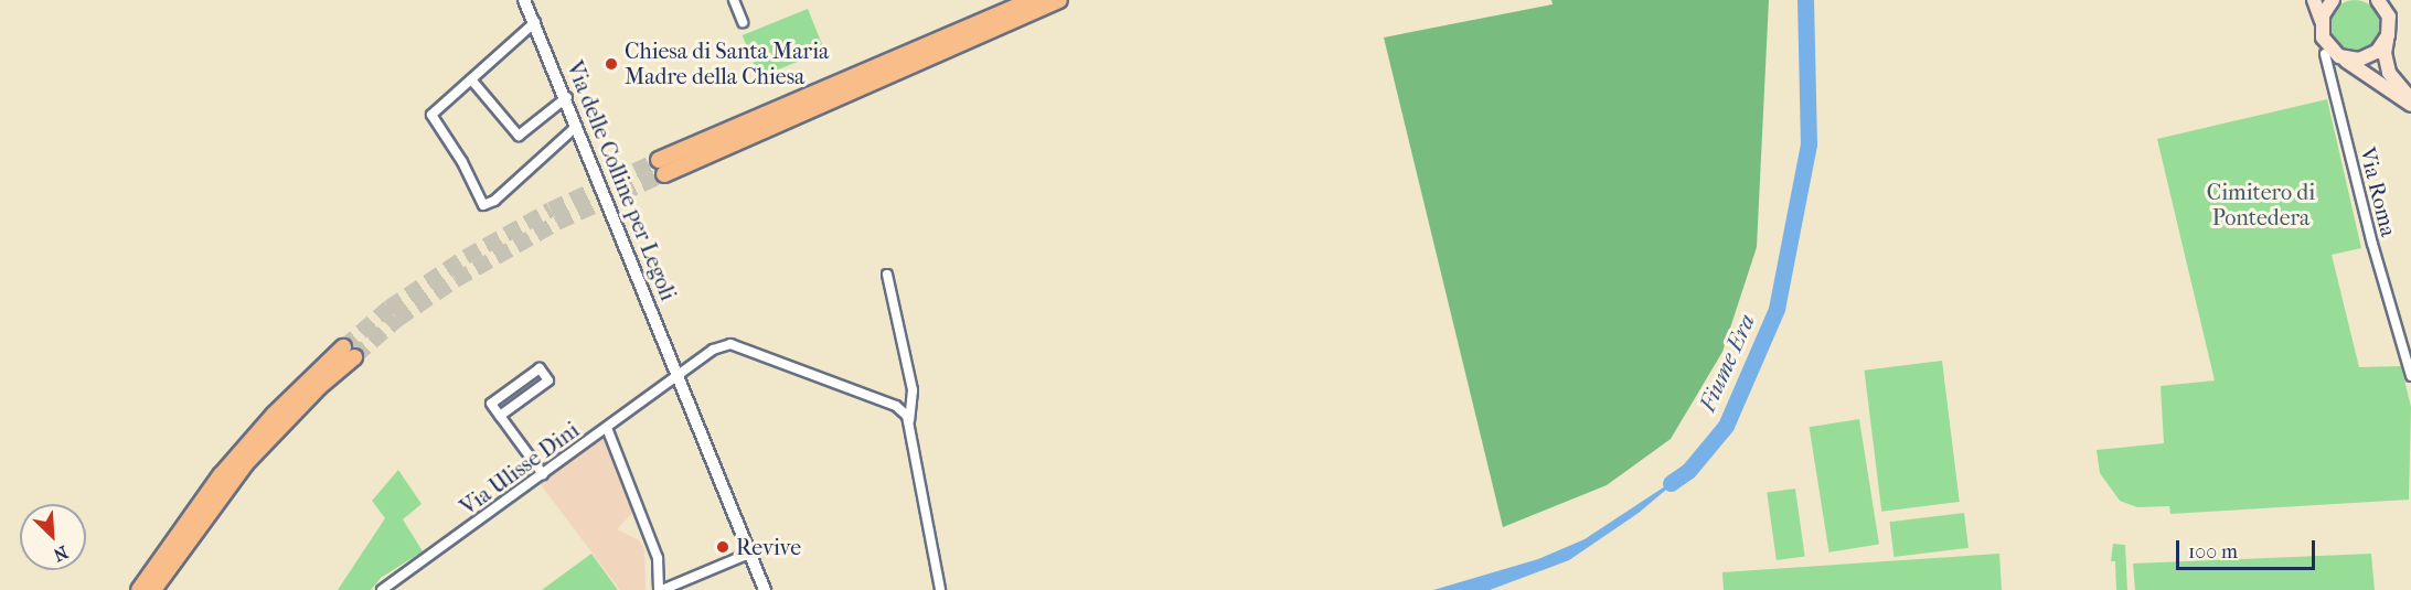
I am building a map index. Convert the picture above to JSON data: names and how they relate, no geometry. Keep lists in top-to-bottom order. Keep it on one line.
{"streets":{"street":["Via delle Colline per Legoli","Via Roma","Via Ulisse Dini"]},"crossings":[["Via delle Colline per Legoli","Via Ulisse Dini"]],"water":["Fiume Era"],"parks":["Cimitero di Pontedera"],"places":["Chiesa di Santa Maria Madre della Chiesa","Revive"],"scale_bar":"100 m","north":"bottom right"}
